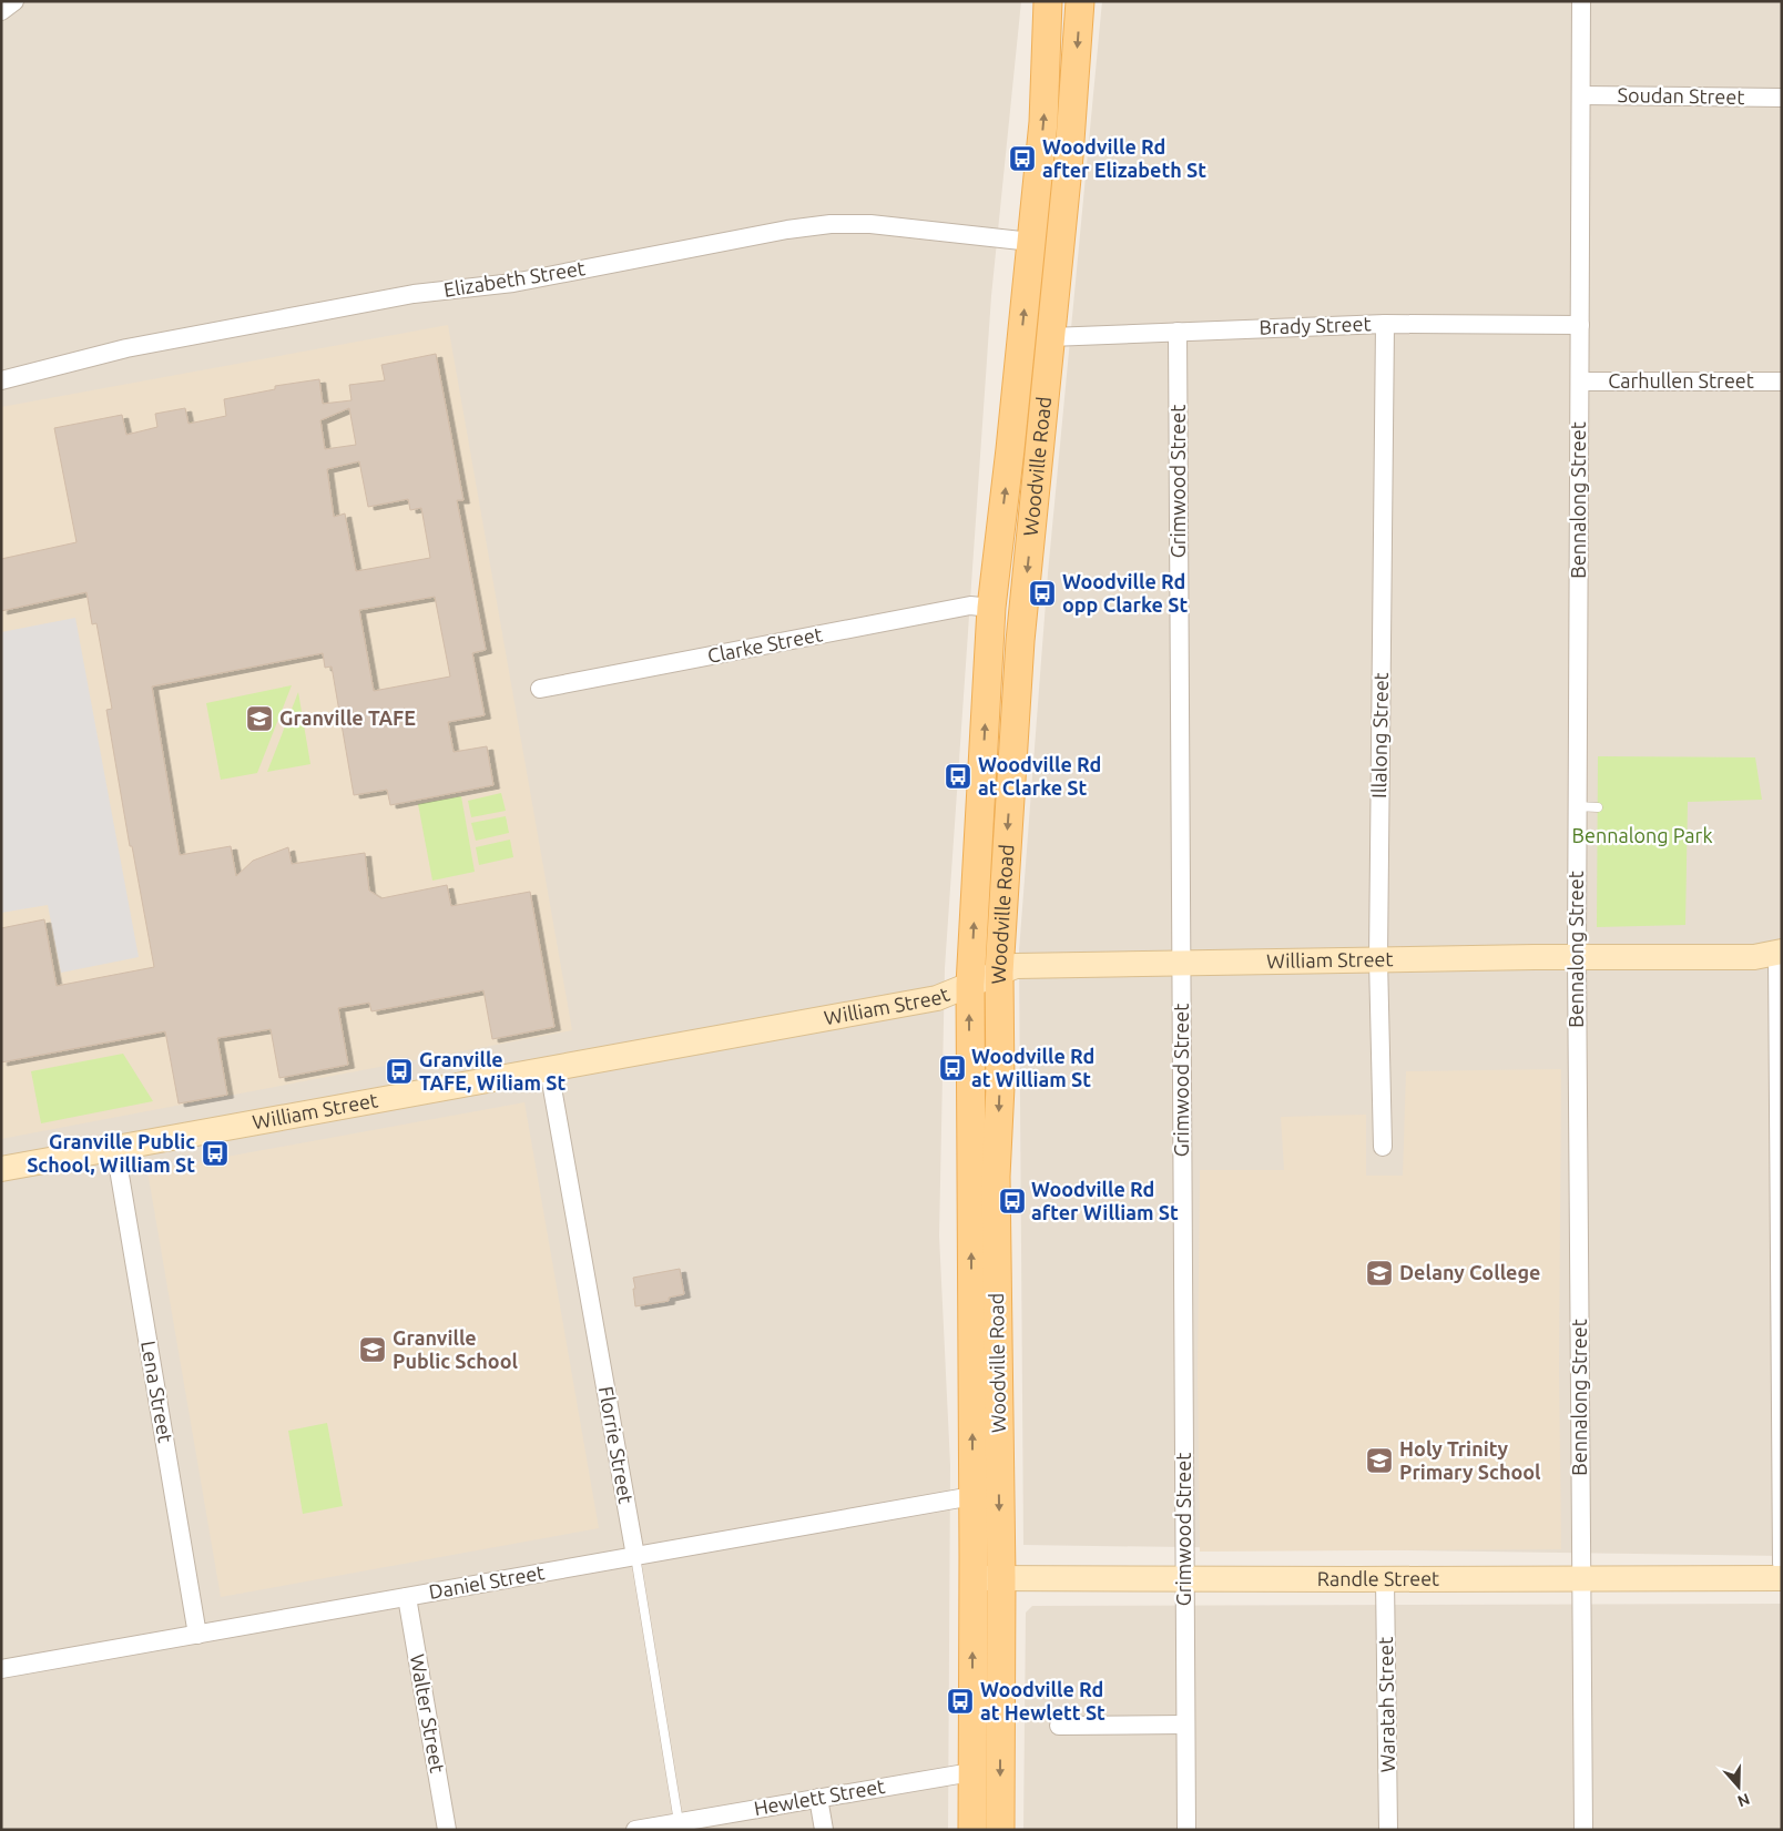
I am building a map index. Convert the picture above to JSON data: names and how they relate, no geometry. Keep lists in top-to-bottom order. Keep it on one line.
{"streets":{"main road":["Woodville Road"],"street":["Soudan Street","Elizabeth Street","Brady Street","Carhullen Street","Grimwood Street","Bennalong Street","Clarke Street","Illalong Street","William Street","Lena Street","Florrie Street","Randle Street","Daniel Street","Waratah Street","Walter Street","Hewlett Street"]},"crossings":[["Soudan Street","Bennalong Street"],["Elizabeth Street","Woodville Road"],["Brady Street","Woodville Road"],["Brady Street","Grimwood Street"],["Brady Street","Bennalong Street"],["Brady Street","Illalong Street"],["Carhullen Street","Bennalong Street"],["Woodville Road","Clarke Street"],["Woodville Road","William Street"],["Woodville Road","Randle Street"],["Woodville Road","Daniel Street"],["Woodville Road","Hewlett Street"],["Grimwood Street","William Street"],["Grimwood Street","Randle Street"],["Bennalong Street","William Street"],["Bennalong Street","Randle Street"],["Illalong Street","William Street"],["William Street","Lena Street"],["William Street","Florrie Street"],["Lena Street","Daniel Street"],["Florrie Street","Daniel Street"],["Florrie Street","Hewlett Street"],["Randle Street","Waratah Street"],["Daniel Street","Walter Street"]],"parks":["Bennalong Park"],"places":{"bus stop":["Woodville Rd after Elizabeth St","Woodville Rd opp Clarke St","Woodville Rd at Clarke St","Woodville Rd at William St","Granville TAFE, Wiliam St","Granville Public School, William St","Woodville Rd after William St","Woodville Rd at Hewlett St"],"school or university":["Granville TAFE","Delany College","Granville Public School","Holy Trinity Primary School"]},"north":"bottom"}
